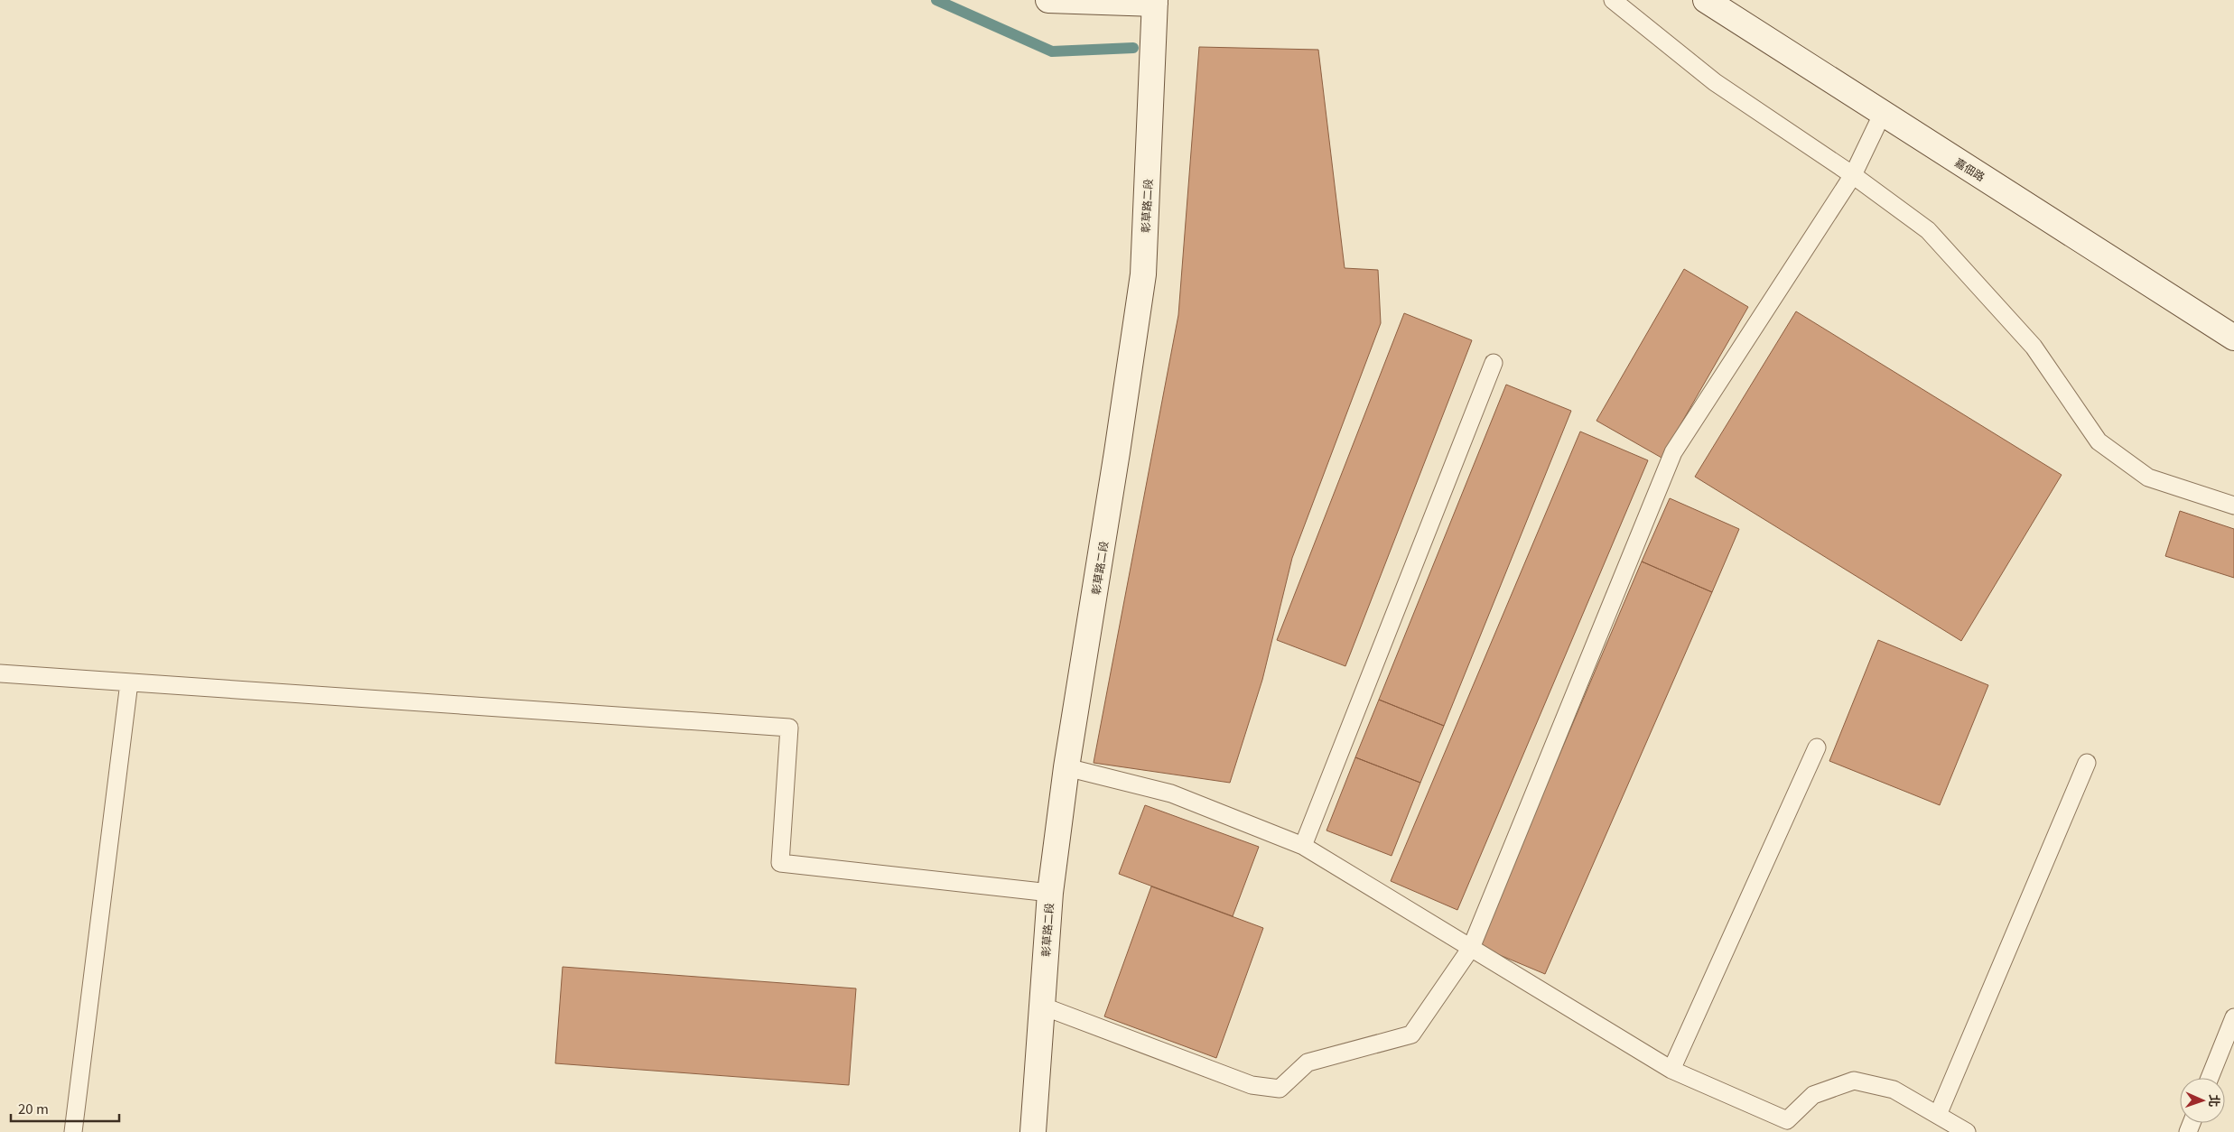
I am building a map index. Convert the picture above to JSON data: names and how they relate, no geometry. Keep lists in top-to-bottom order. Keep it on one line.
{"streets":{"street":["嘉佃路","彰草路二段"]},"scale_bar":"20 m","north":"right"}
